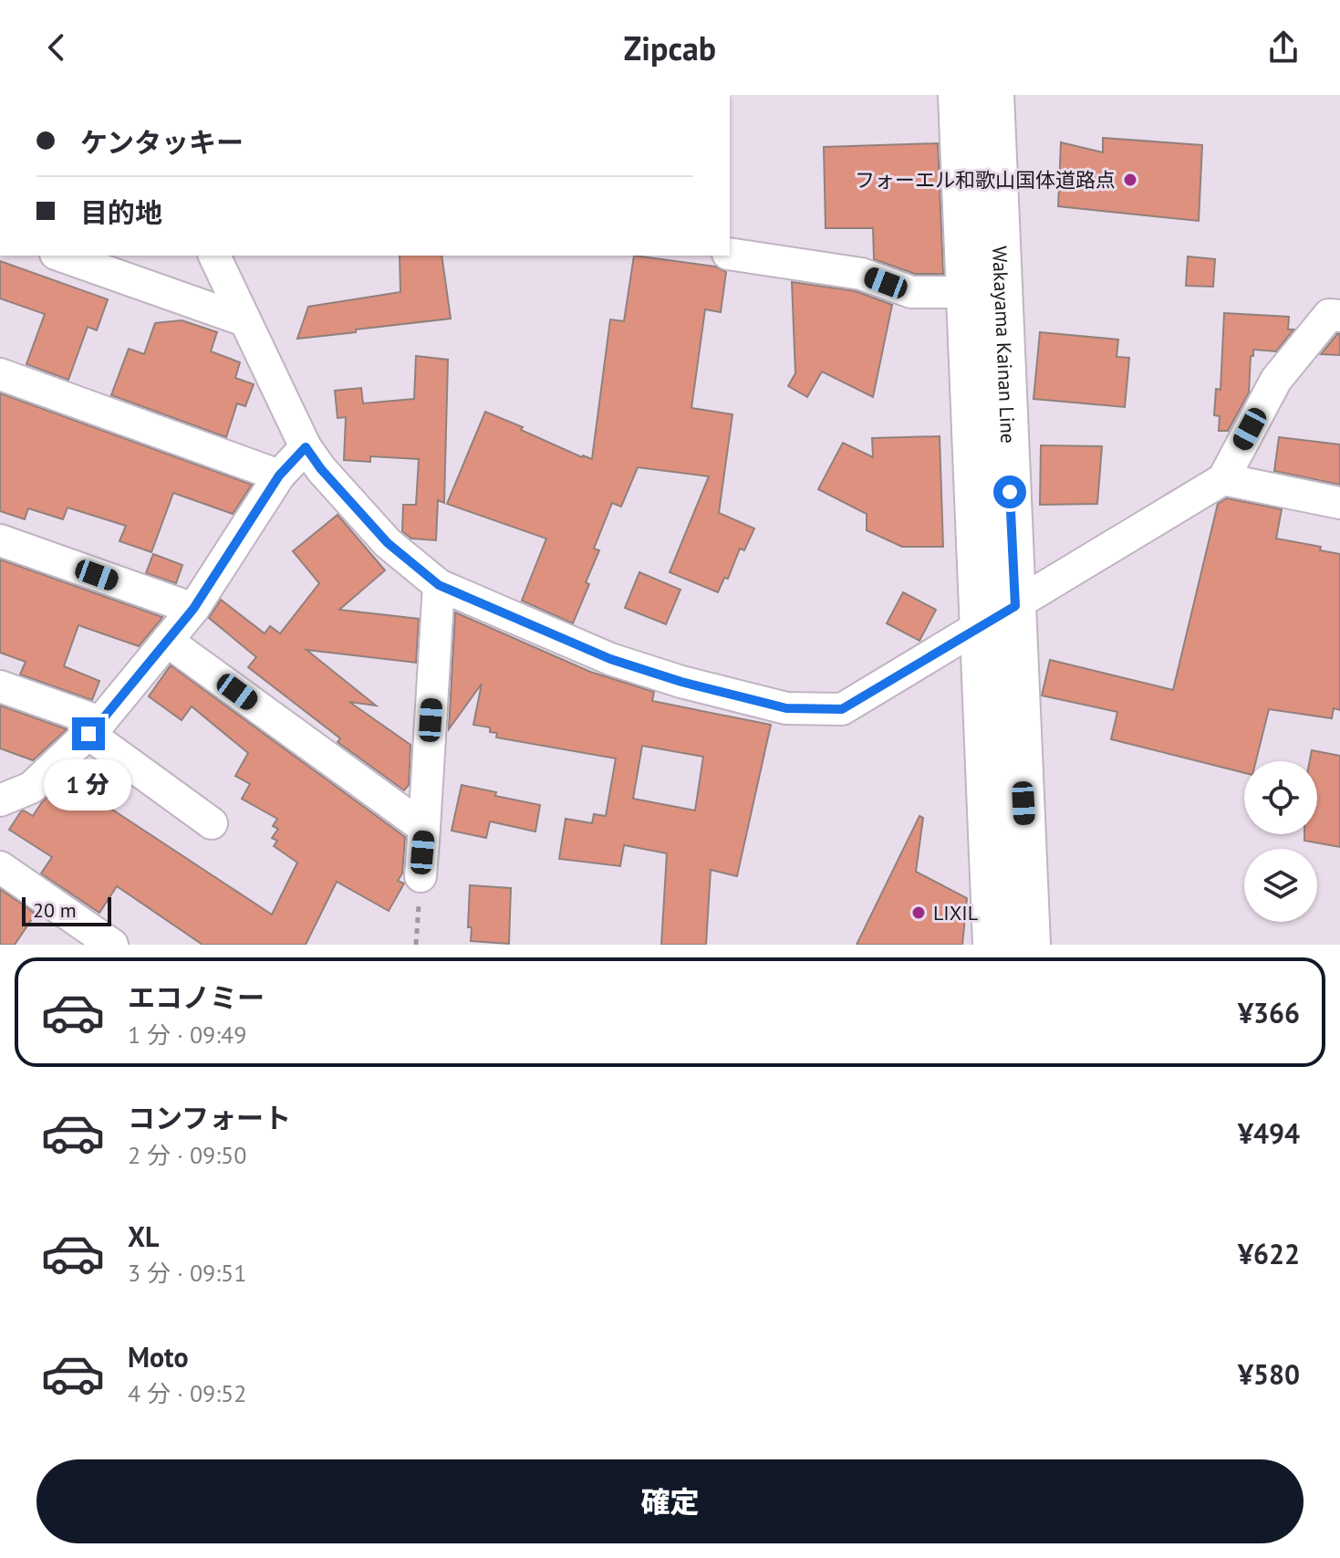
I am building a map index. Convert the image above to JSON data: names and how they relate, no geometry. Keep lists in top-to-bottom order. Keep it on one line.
{"streets":{"main road":["Wakayama Kainan Line"]},"places":["フォーエル和歌山国体道路点","LIXIL"],"scale_bar":"20 m","page":{"header":"Zipcab","banner":["ケンタッキー","目的地"],"bubble":"1 分","scale":"20 m","list":[{"name":"エコノミー","note":"1 分 · 09:49","value":"¥366"},{"name":"コンフォート","note":"2 分 · 09:50","value":"¥494"},{"name":"XL","note":"3 分 · 09:51","value":"¥622"},{"name":"Moto","note":"4 分 · 09:52","value":"¥580"}],"buttons":"確定"}}
